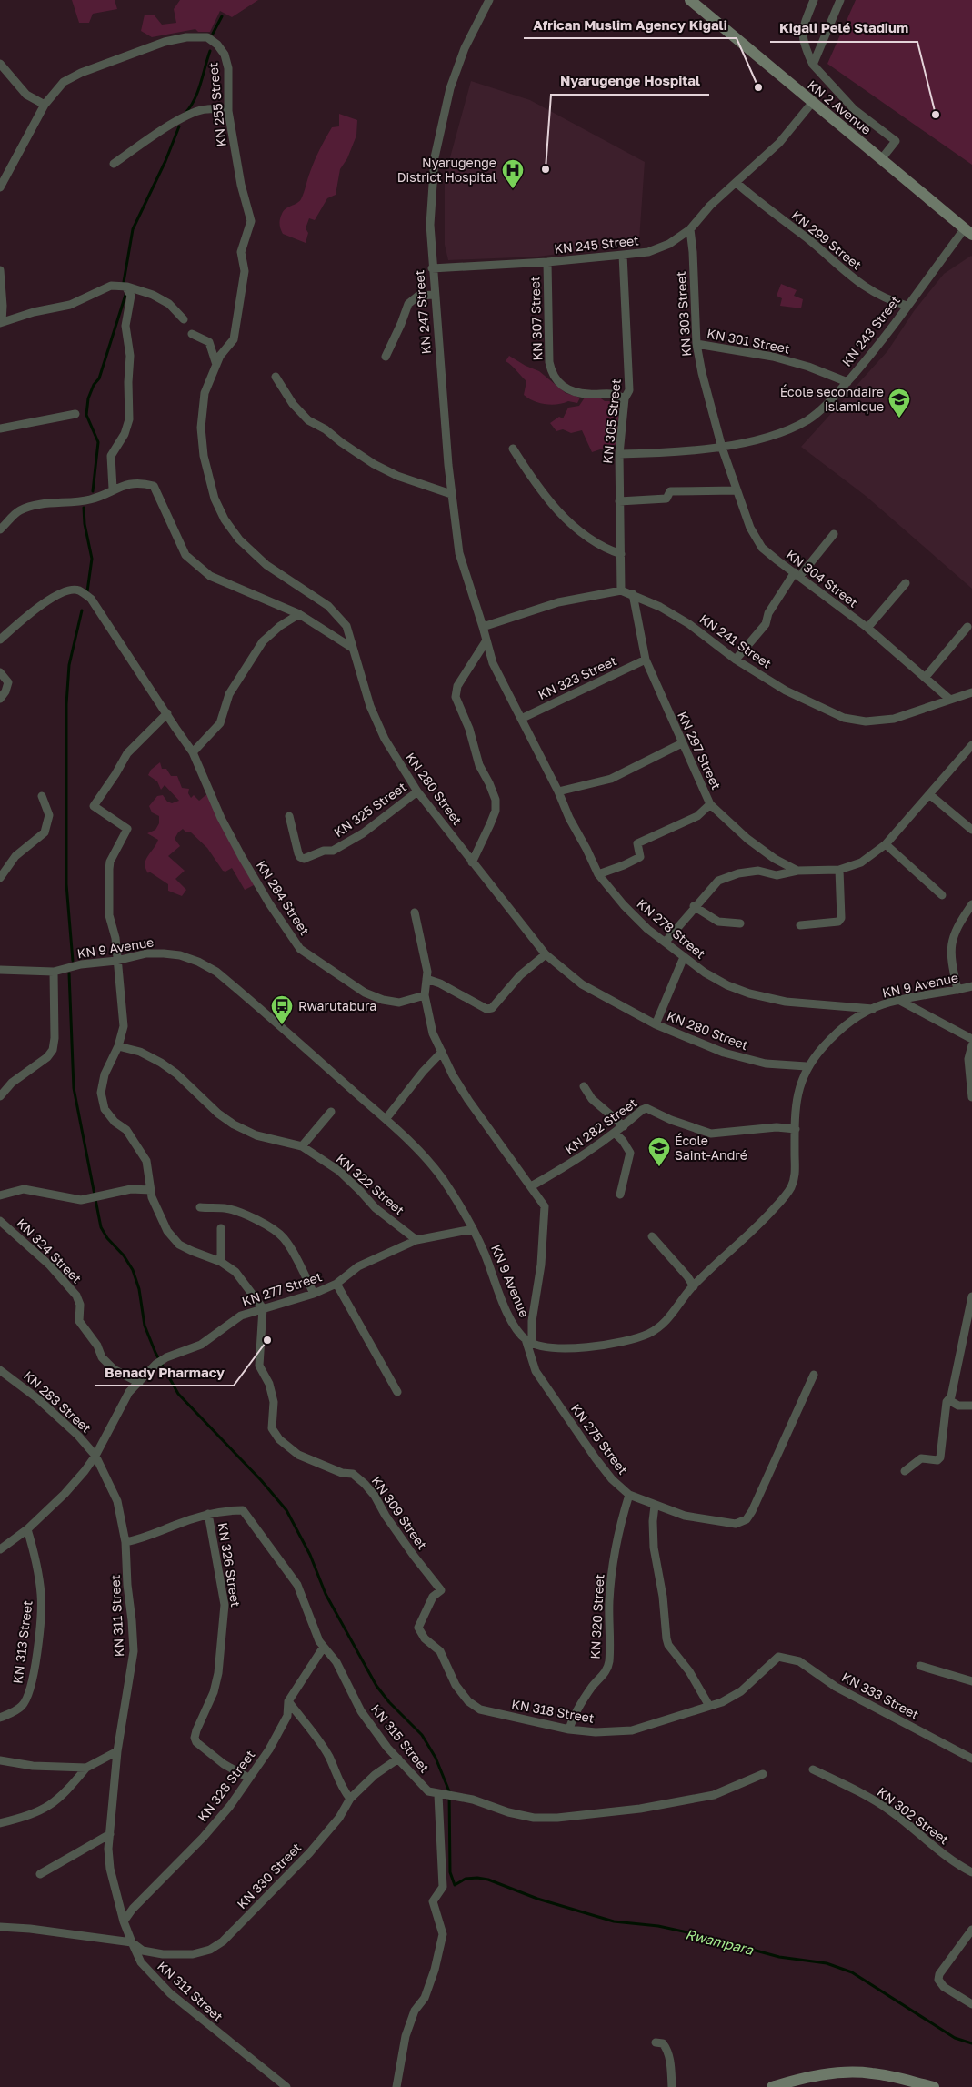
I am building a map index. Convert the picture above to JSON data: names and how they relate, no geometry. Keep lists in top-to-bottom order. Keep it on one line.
{"streets":{"main road":["KN 2 Avenue"],"street":["KN 255 Street","KN 299 Street","KN 245 Street","KN 247 Street","KN 303 Street","KN 307 Street","KN 243 Street","KN 301 Street","KN 305 Street","KN 304 Street","KN 241 Street","KN 323 Street","KN 297 Street","KN 280 Street","KN 325 Street","KN 284 Street","KN 278 Street","KN 9 Avenue","KN 282 Street","KN 322 Street","KN 324 Street","KN 277 Street","KN 283 Street","KN 275 Street","KN 309 Street","KN 326 Street","KN 311 Street","KN 320 Street","KN 313 Street","KN 333 Street","KN 318 Street","KN 315 Street","KN 328 Street","KN 302 Street","KN 330 Street"]},"crossings":[["KN 255 Street","KN 280 Street"],["KN 2 Avenue","KN 245 Street"],["KN 2 Avenue","KN 243 Street"],["KN 299 Street","KN 245 Street"],["KN 299 Street","KN 243 Street"],["KN 245 Street","KN 247 Street"],["KN 245 Street","KN 303 Street"],["KN 245 Street","KN 307 Street"],["KN 245 Street","KN 305 Street"],["KN 247 Street","KN 241 Street"],["KN 247 Street","KN 278 Street"],["KN 303 Street","KN 243 Street"],["KN 303 Street","KN 301 Street"],["KN 303 Street","KN 304 Street"],["KN 307 Street","KN 305 Street"],["KN 243 Street","KN 301 Street"],["KN 243 Street","KN 305 Street"],["KN 243 Street","KN 304 Street"],["KN 305 Street","KN 241 Street"],["KN 304 Street","KN 241 Street"],["KN 241 Street","KN 297 Street"],["KN 241 Street","KN 278 Street"],["KN 323 Street","KN 297 Street"],["KN 323 Street","KN 278 Street"],["KN 280 Street","KN 325 Street"],["KN 280 Street","KN 9 Avenue"],["KN 278 Street","KN 9 Avenue"],["KN 9 Avenue","KN 282 Street"],["KN 9 Avenue","KN 277 Street"],["KN 9 Avenue","KN 275 Street"],["KN 322 Street","KN 277 Street"],["KN 324 Street","KN 277 Street"],["KN 277 Street","KN 283 Street"],["KN 277 Street","KN 309 Street"],["KN 277 Street","KN 311 Street"],["KN 277 Street","KN 313 Street"],["KN 283 Street","KN 311 Street"],["KN 275 Street","KN 320 Street"],["KN 309 Street","KN 318 Street"],["KN 326 Street","KN 315 Street"],["KN 326 Street","KN 328 Street"],["KN 311 Street","KN 315 Street"],["KN 311 Street","KN 328 Street"],["KN 311 Street","KN 330 Street"],["KN 320 Street","KN 318 Street"],["KN 333 Street","KN 318 Street"],["KN 315 Street","KN 328 Street"],["KN 315 Street","KN 330 Street"]],"water":["Rwampara"],"places":{"other":["African Muslim Agency Kigali","Kigali Pelé Stadium","Nyarugenge Hospital","Benady Pharmacy"],"hospital":["Nyarugenge District Hospital"],"school or university":["École secondaire islamique","École Saint-André"],"bus stop":["Rwarutabura"]}}
